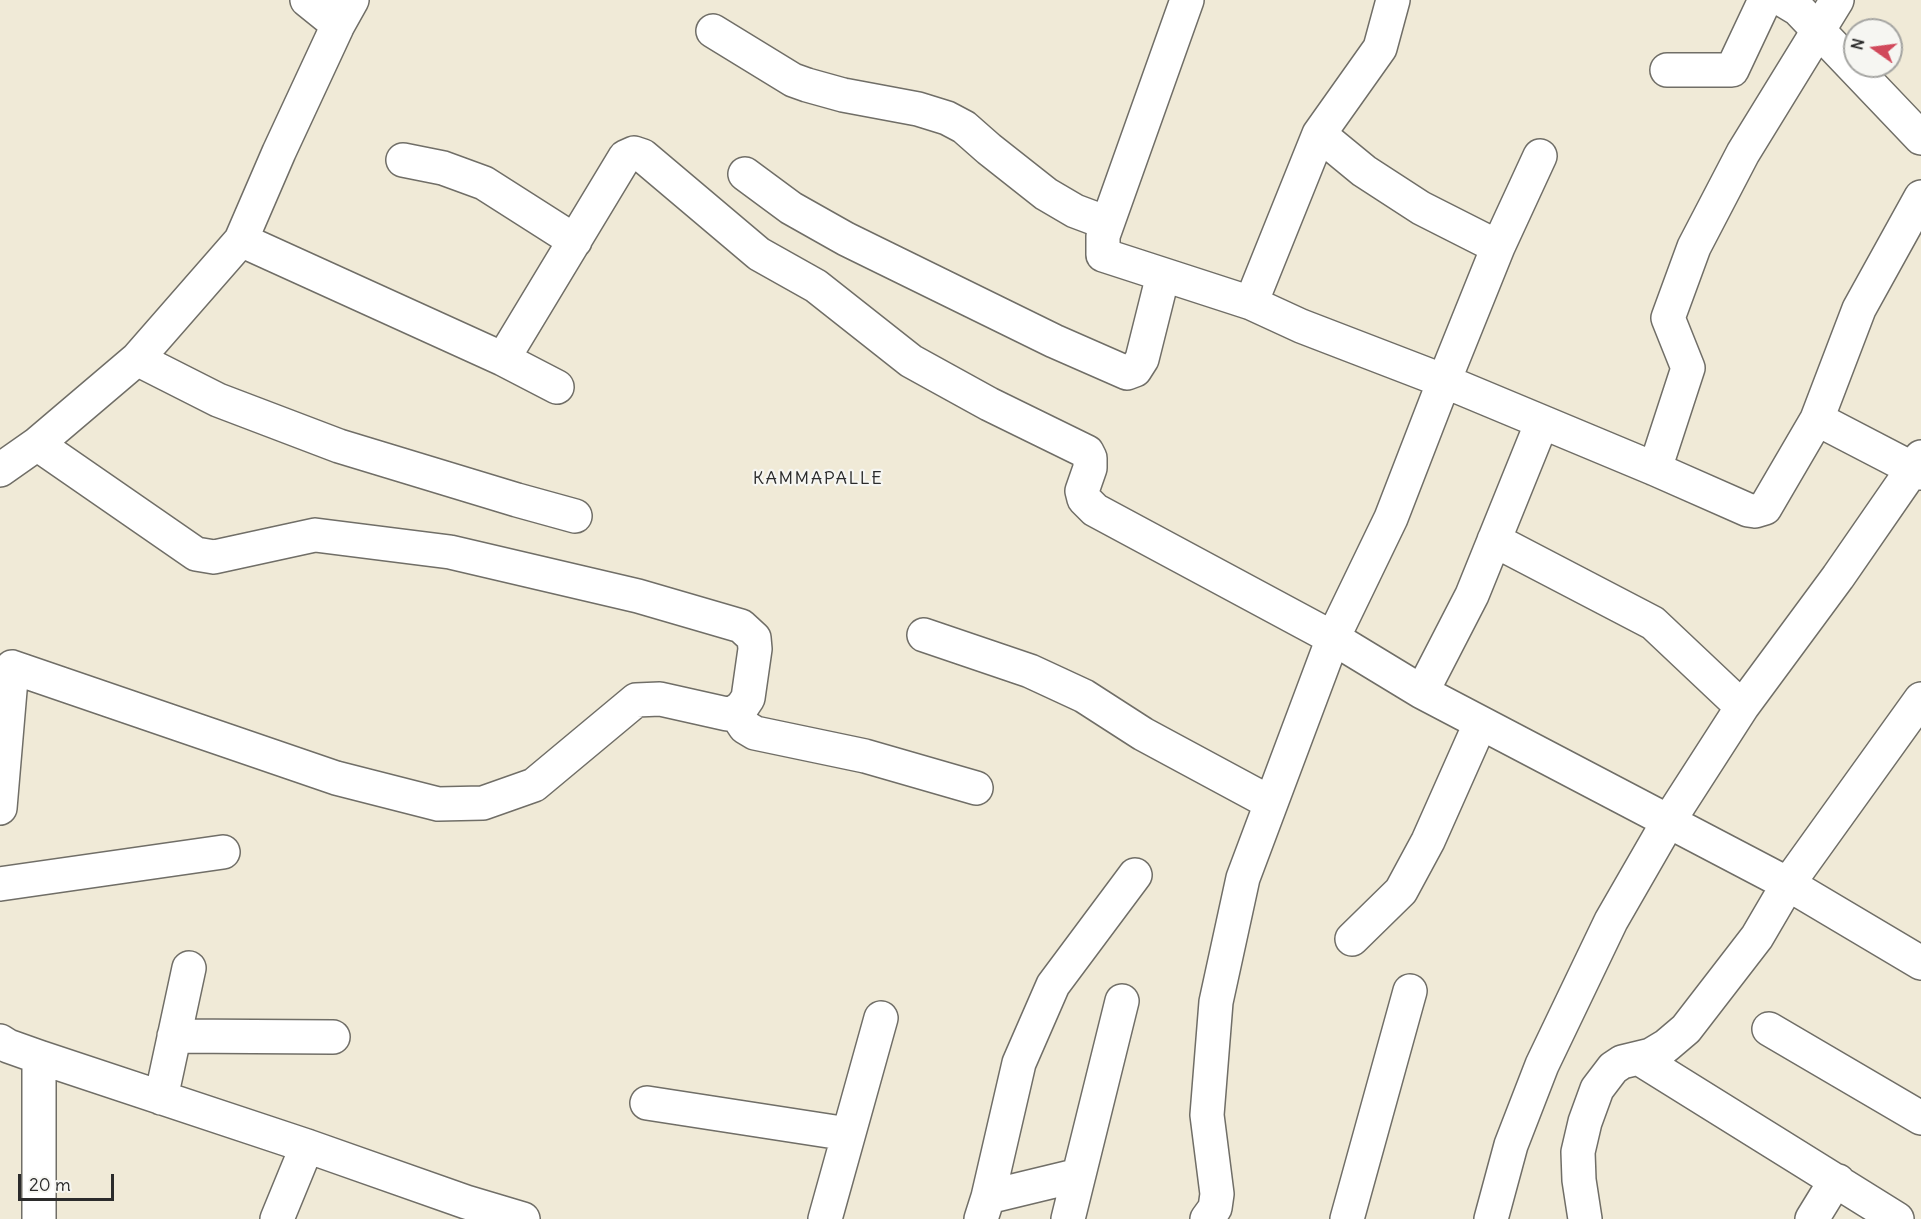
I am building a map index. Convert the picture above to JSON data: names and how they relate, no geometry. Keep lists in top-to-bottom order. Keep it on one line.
{"districts":["KAMMAPALLE"],"scale_bar":"20 m","north":"left"}
